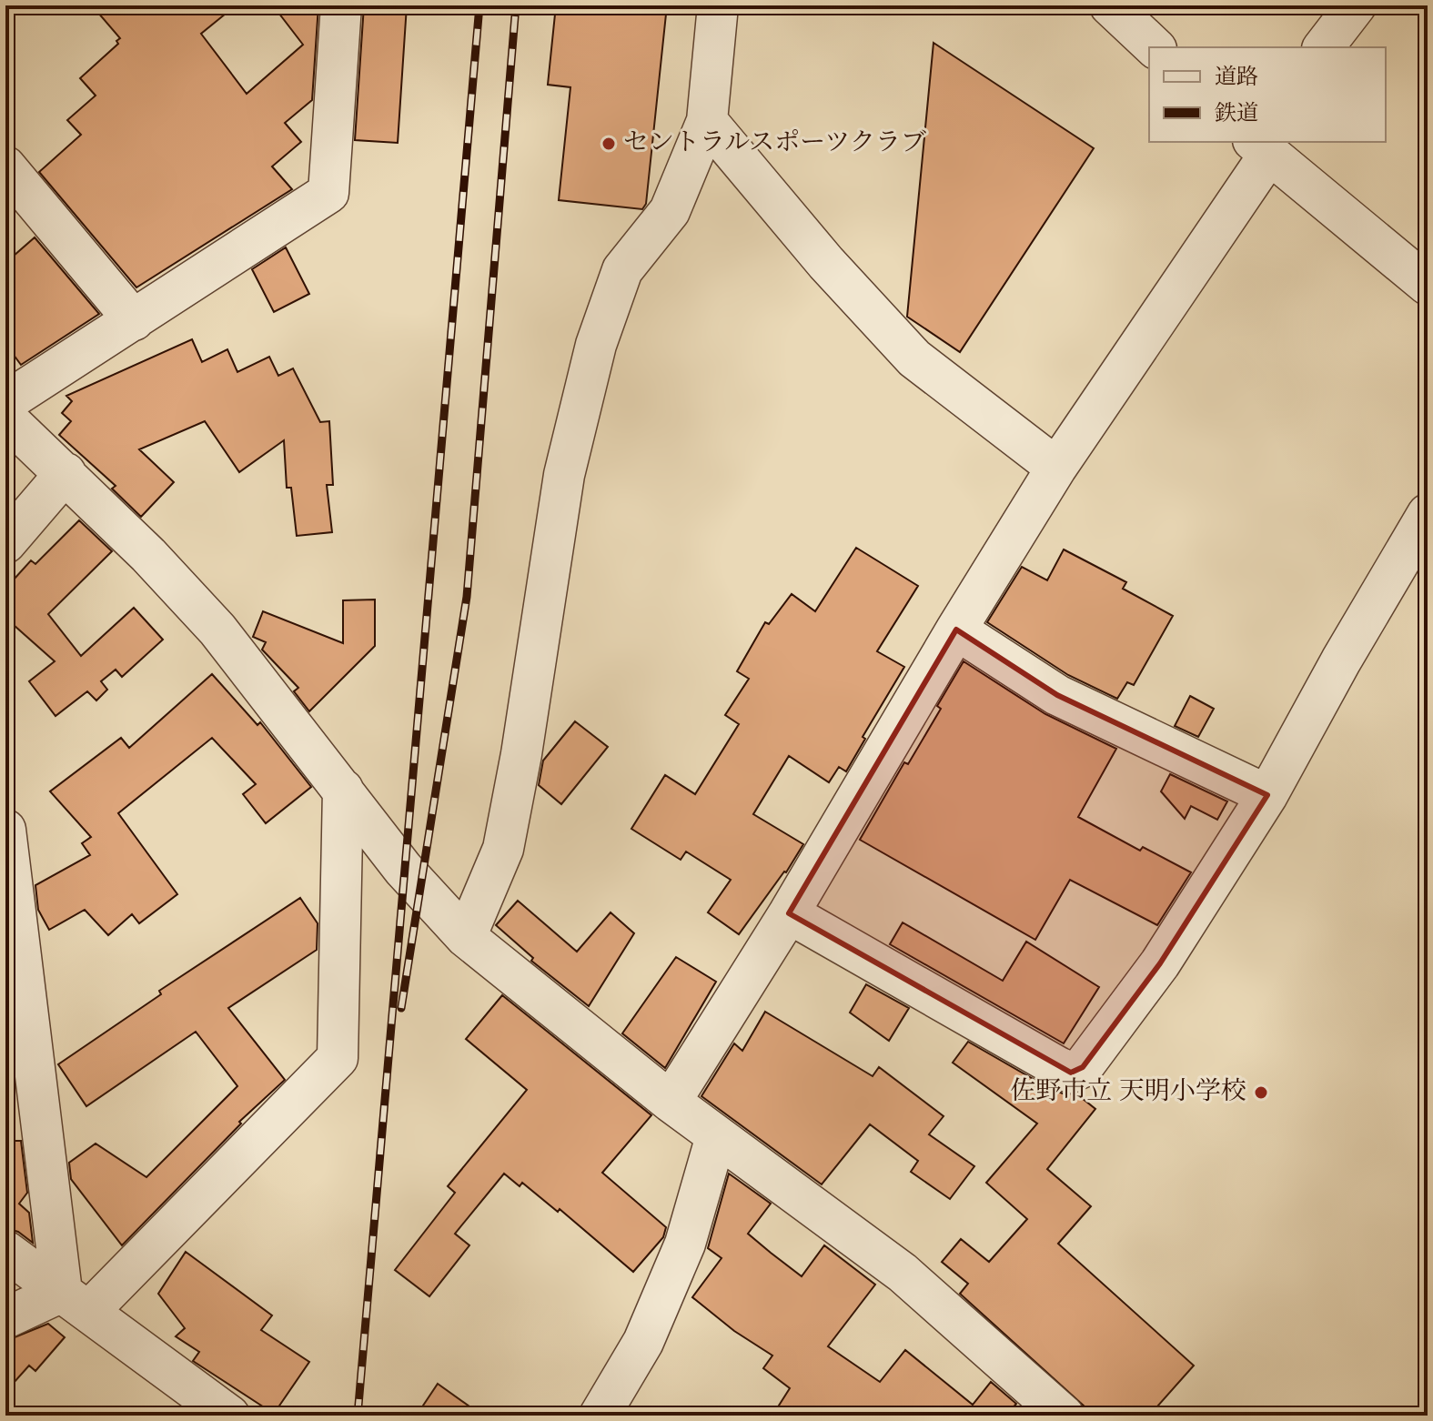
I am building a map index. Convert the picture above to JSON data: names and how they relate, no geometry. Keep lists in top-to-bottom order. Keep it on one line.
{"places":["セントラルスポーツクラブ","佐野市立 天明小学校"],"legend":["道路","鉄道"]}
